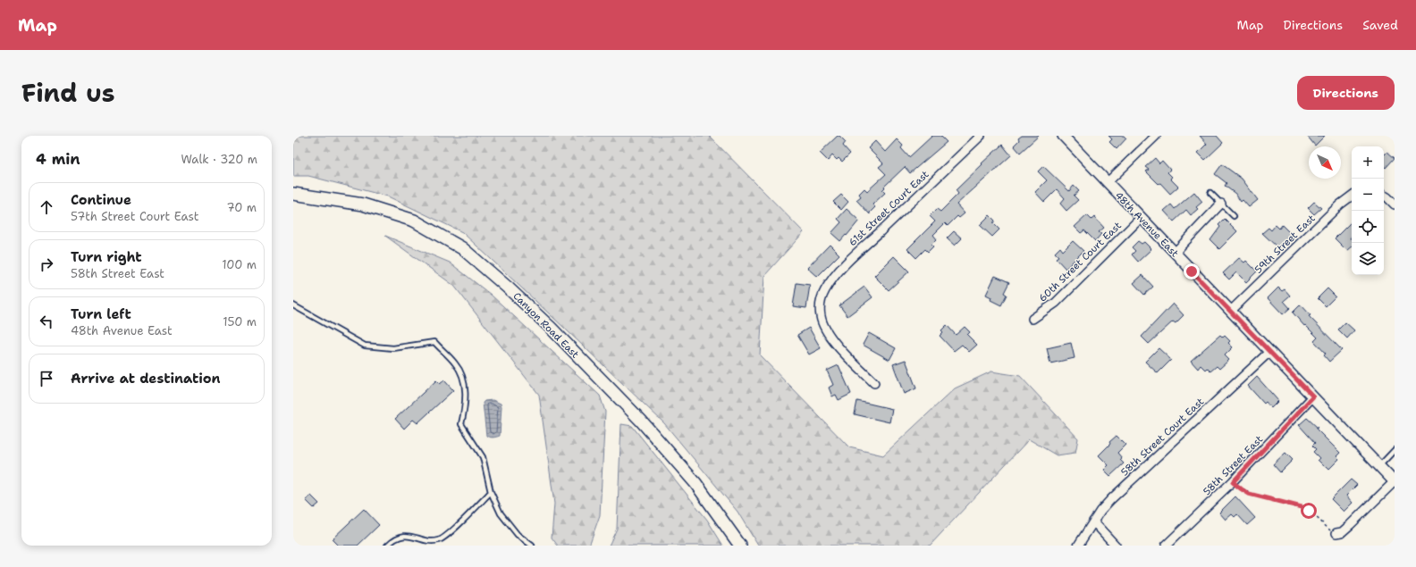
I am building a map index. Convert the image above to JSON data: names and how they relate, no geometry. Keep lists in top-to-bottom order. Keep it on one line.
{"streets":{"main road":["Canyon Road East"],"street":["61st Street Court East","48th Avenue East","59th Street East","60th Street Court East","58th Street Court East","58th Street East"]},"crossings":[["48th Avenue East","59th Street East"],["48th Avenue East","60th Street Court East"],["48th Avenue East","58th Street Court East"],["48th Avenue East","58th Street East"]],"north":"bottom right","page":{"header":"Map","nav":["Map","Directions","Saved"],"title":"Find us","buttons":"Directions","heading":["4 min","Walk · 320 m"],"map_buttons":["+","−"],"list":[["Continue","57th Street Court East","70 m"],["Turn right","58th Street East","100 m"],["Turn left","48th Avenue East","150 m"],"Arrive at destination"]}}
